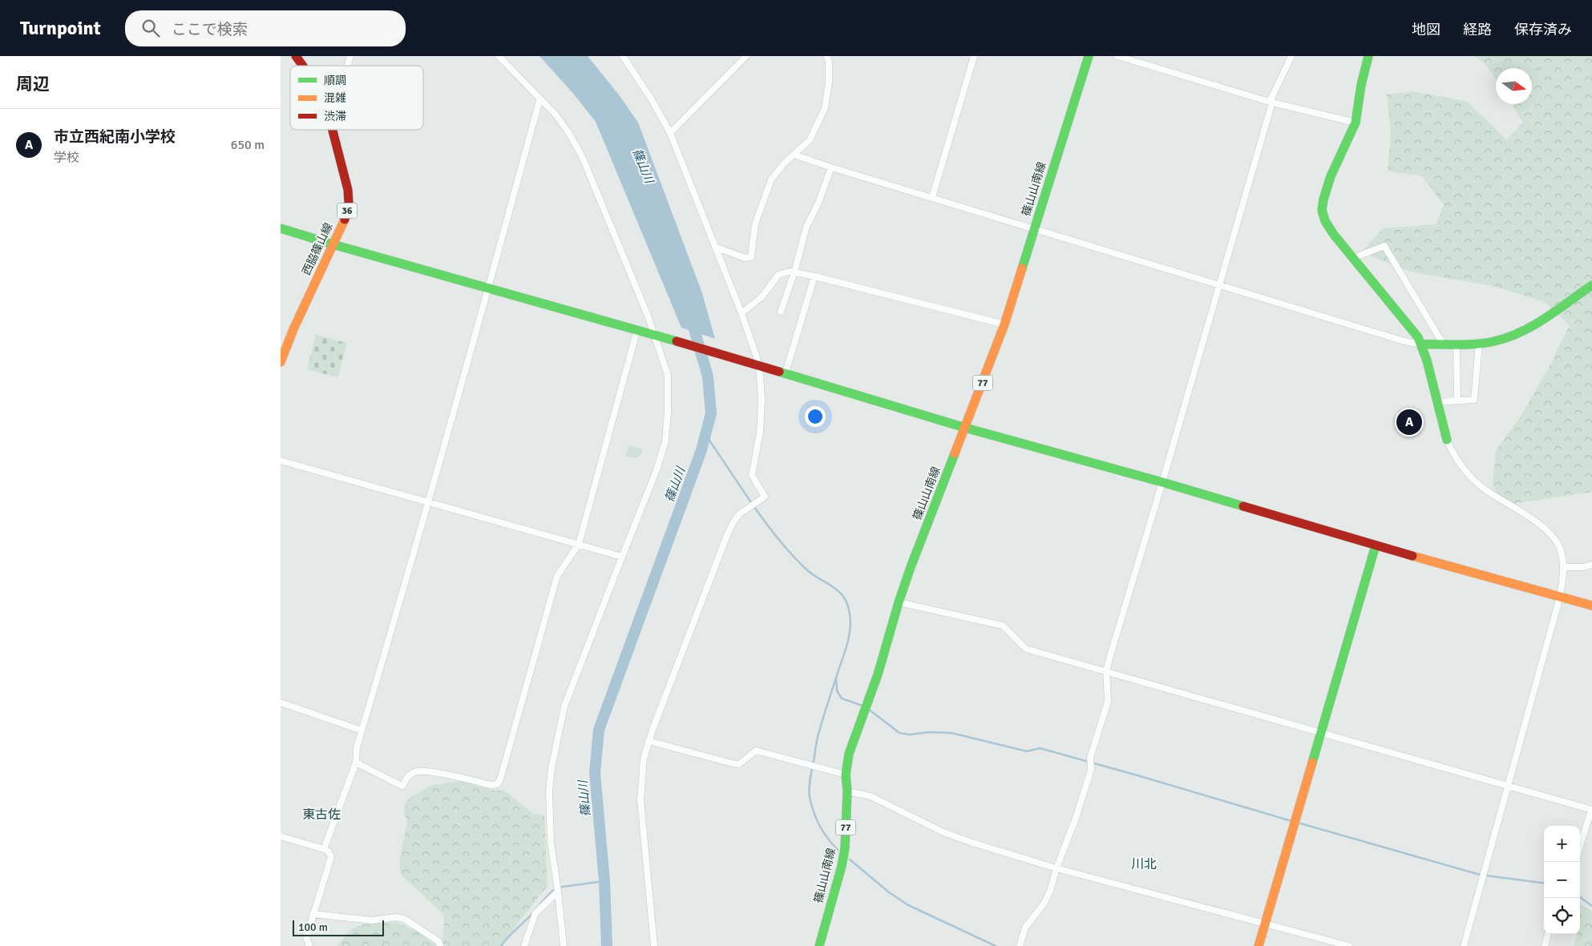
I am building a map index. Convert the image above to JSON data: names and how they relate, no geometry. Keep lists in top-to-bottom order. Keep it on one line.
{"streets":{"street":["篠山山南線","36","西脇篠山線","77"]},"districts":["東古佐","川北"],"water":["篠山川"],"legend":["順調","混雑","渋滞"],"scale_bar":"100 m","north":"right","page":{"header":"Turnpoint","search":"ここで検索","nav":["地図","経路","保存済み"],"heading":"周辺","list":[{"mark":"A","name":"市立西紀南小学校","note":"学校","value":"650 m"}],"pins":"A","map_buttons":["+","−"],"scale":"100 m"}}
